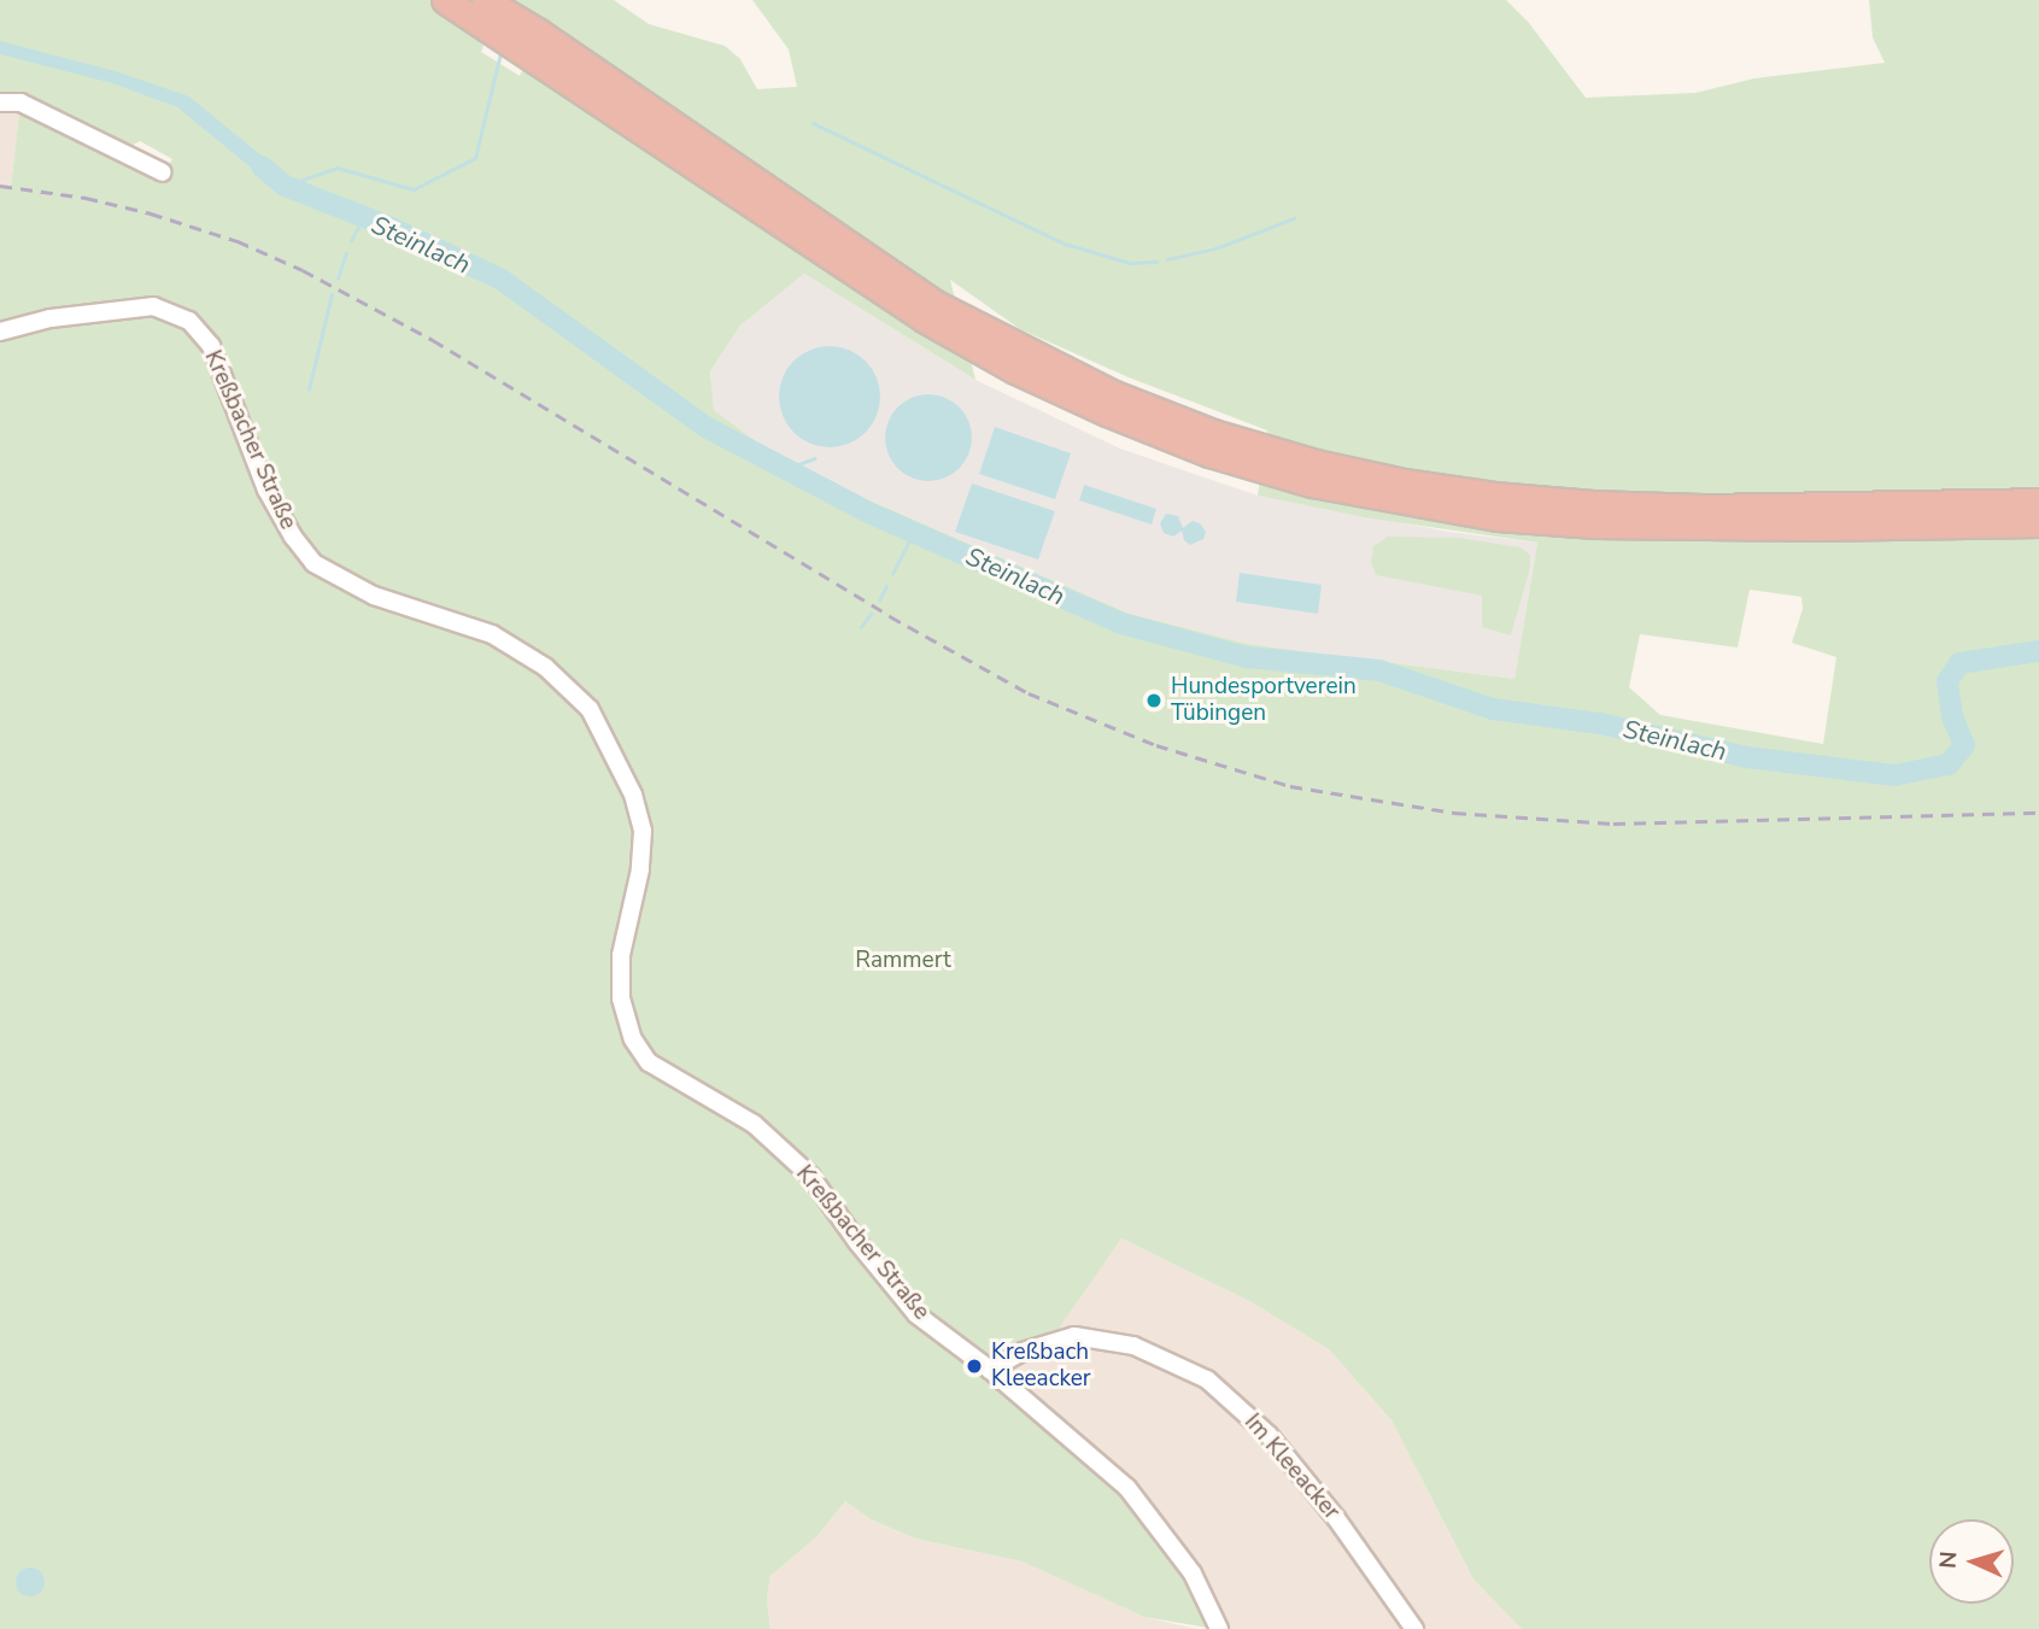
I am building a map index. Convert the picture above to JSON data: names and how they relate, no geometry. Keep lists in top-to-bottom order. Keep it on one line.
{"streets":{"street":["Kreßbacher Straße","Im Kleeacker"]},"crossings":[["Kreßbacher Straße","Im Kleeacker"]],"water":["Steinlach"],"parks":["Rammert"],"places":["Hundesportverein Tübingen","Kreßbach Kleeacker"],"north":"left"}
